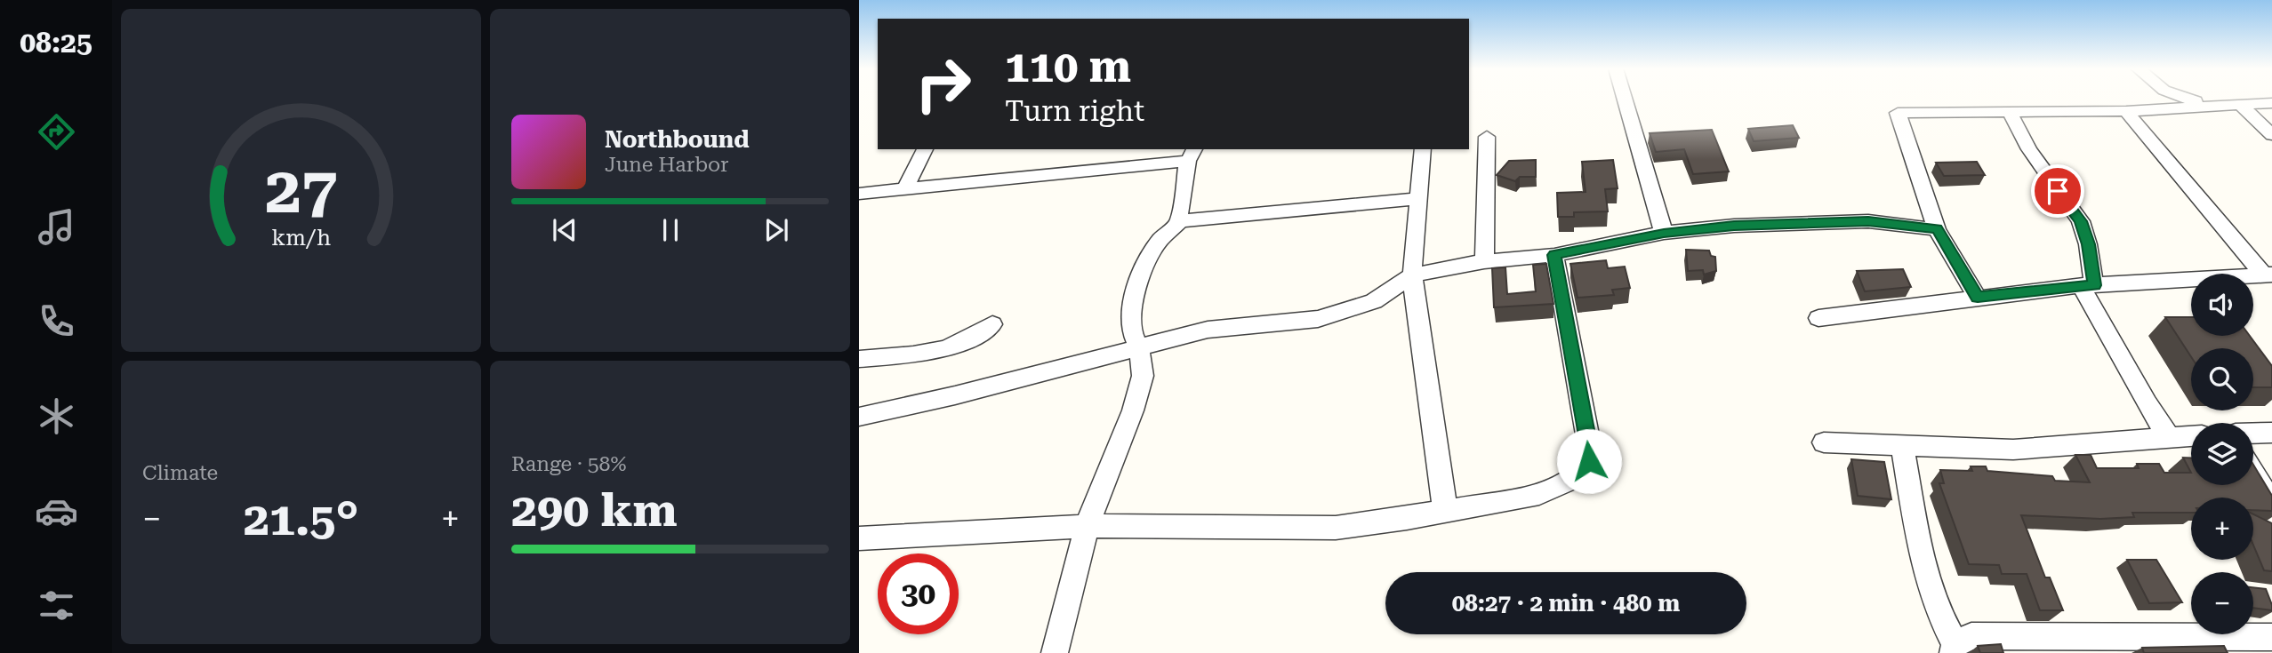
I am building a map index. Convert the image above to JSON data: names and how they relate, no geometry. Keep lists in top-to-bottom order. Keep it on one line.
{"page":{"tabs":"08:25","turn":["110 m","Turn right"],"song":["Northbound","June Harbor"],"map_buttons":["+","−"],"tile":["Climate",["Range · 58%","290 km"]],"heat":["−","21.5°","+"],"limit":"30","trip":"08:27 · 2 min · 480 m","gauge":["27","km/h"]}}
